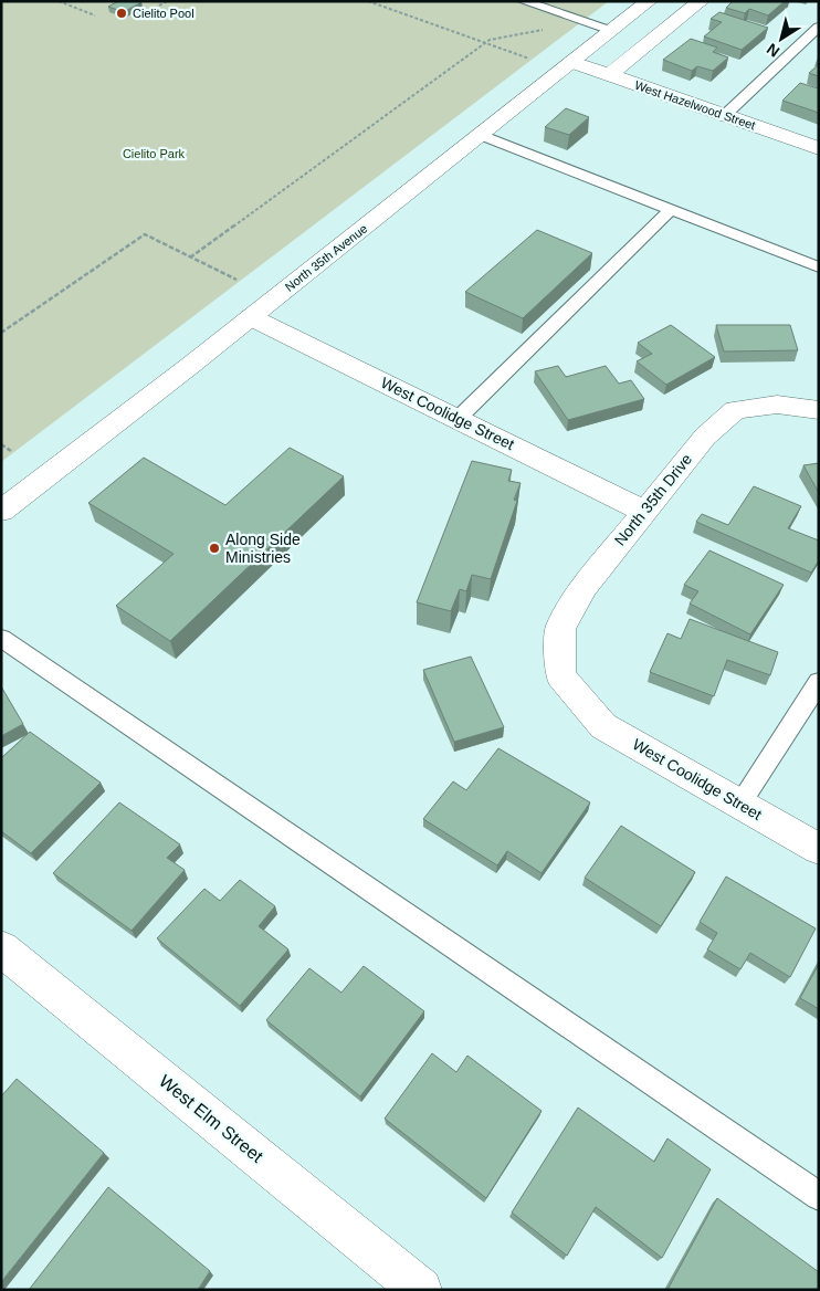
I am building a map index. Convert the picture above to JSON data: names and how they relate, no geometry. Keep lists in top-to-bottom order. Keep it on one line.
{"streets":{"street":["West Hazelwood Street","North 35th Avenue","West Coolidge Street","North 35th Drive","West Elm Street"]},"crossings":[["West Hazelwood Street","North 35th Avenue"],["North 35th Avenue","West Coolidge Street"],["West Coolidge Street","North 35th Drive"]],"parks":["Cielito Park"],"places":["Cielito Pool","Along Side Ministries"],"north":"bottom left"}
